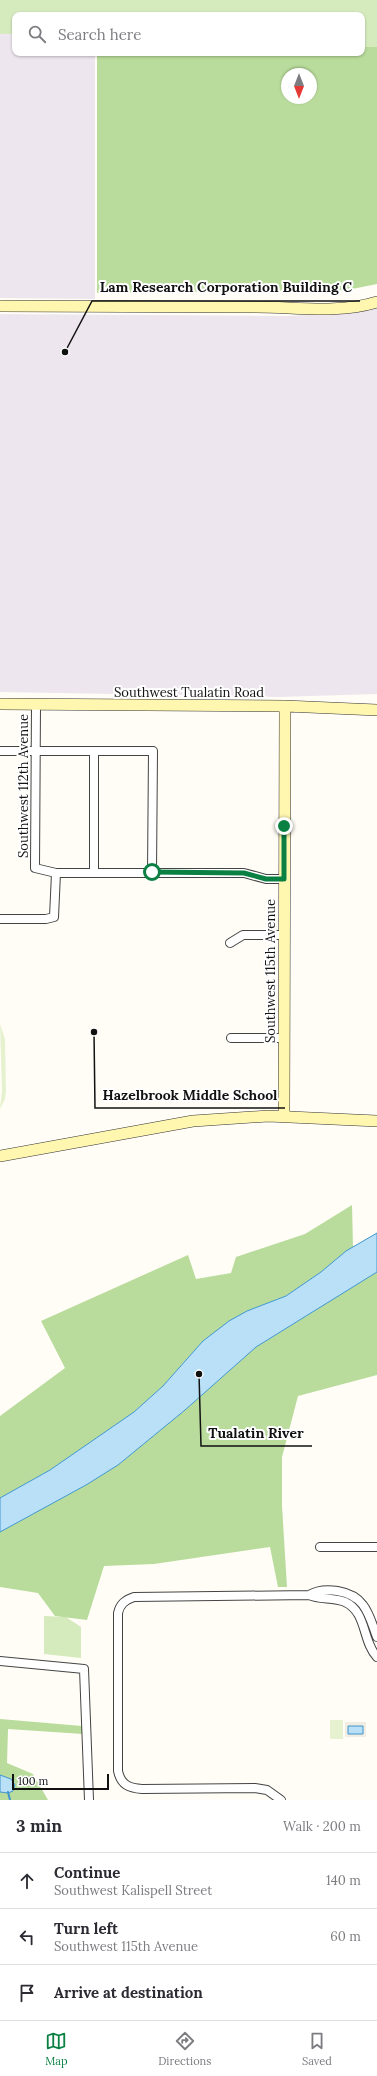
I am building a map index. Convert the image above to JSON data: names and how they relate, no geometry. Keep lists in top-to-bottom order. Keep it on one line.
{"streets":{"street":["Southwest Tualatin Road","Southwest 112th Avenue","Southwest 115th Avenue"]},"crossings":[["Southwest Tualatin Road","Southwest 112th Avenue"],["Southwest Tualatin Road","Southwest 115th Avenue"]],"places":["Lam Research Corporation Building C","Hazelbrook Middle School","Tualatin River"],"scale_bar":"100 m","north":"bottom","page":{"search":"Search here","scale":"100 m","heading":["3 min","Walk · 200 m"],"list":[["Continue","Southwest Kalispell Street","140 m"],["Turn left","Southwest 115th Avenue","60 m"],"Arrive at destination"],"nav":["Map","Directions","Saved"]}}
